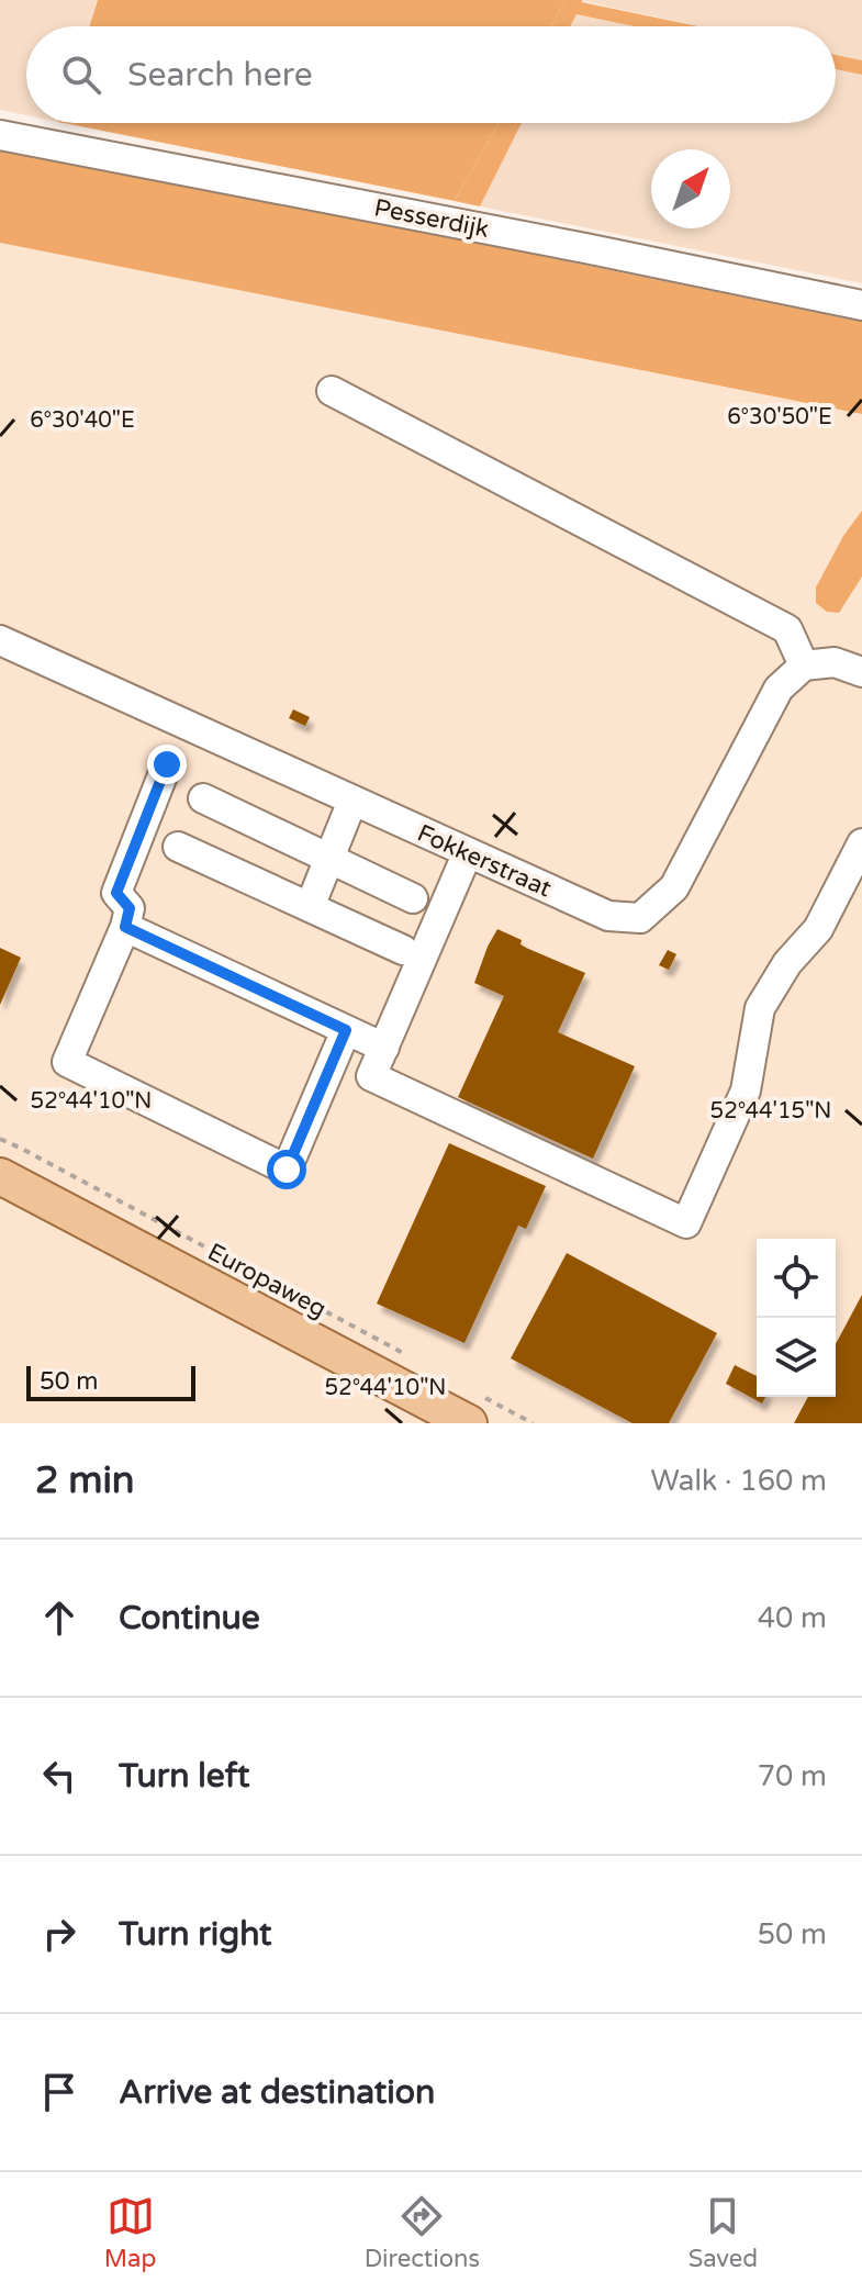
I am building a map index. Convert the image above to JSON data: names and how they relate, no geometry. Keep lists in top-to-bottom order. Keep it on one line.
{"streets":{"main road":["Europaweg"],"street":["Pesserdijk","Fokkerstraat"]},"scale_bar":"50 m","north":"top right","page":{"search":"Search here","scale":"50 m","heading":["2 min","Walk · 160 m"],"list":[["Continue","40 m"],["Turn left","70 m"],["Turn right","50 m"],"Arrive at destination"],"nav":["Map","Directions","Saved"]},"coordinates":["6°30'50\"E","6°30'40\"E","52°44'10\"N","52°44'15\"N"]}
